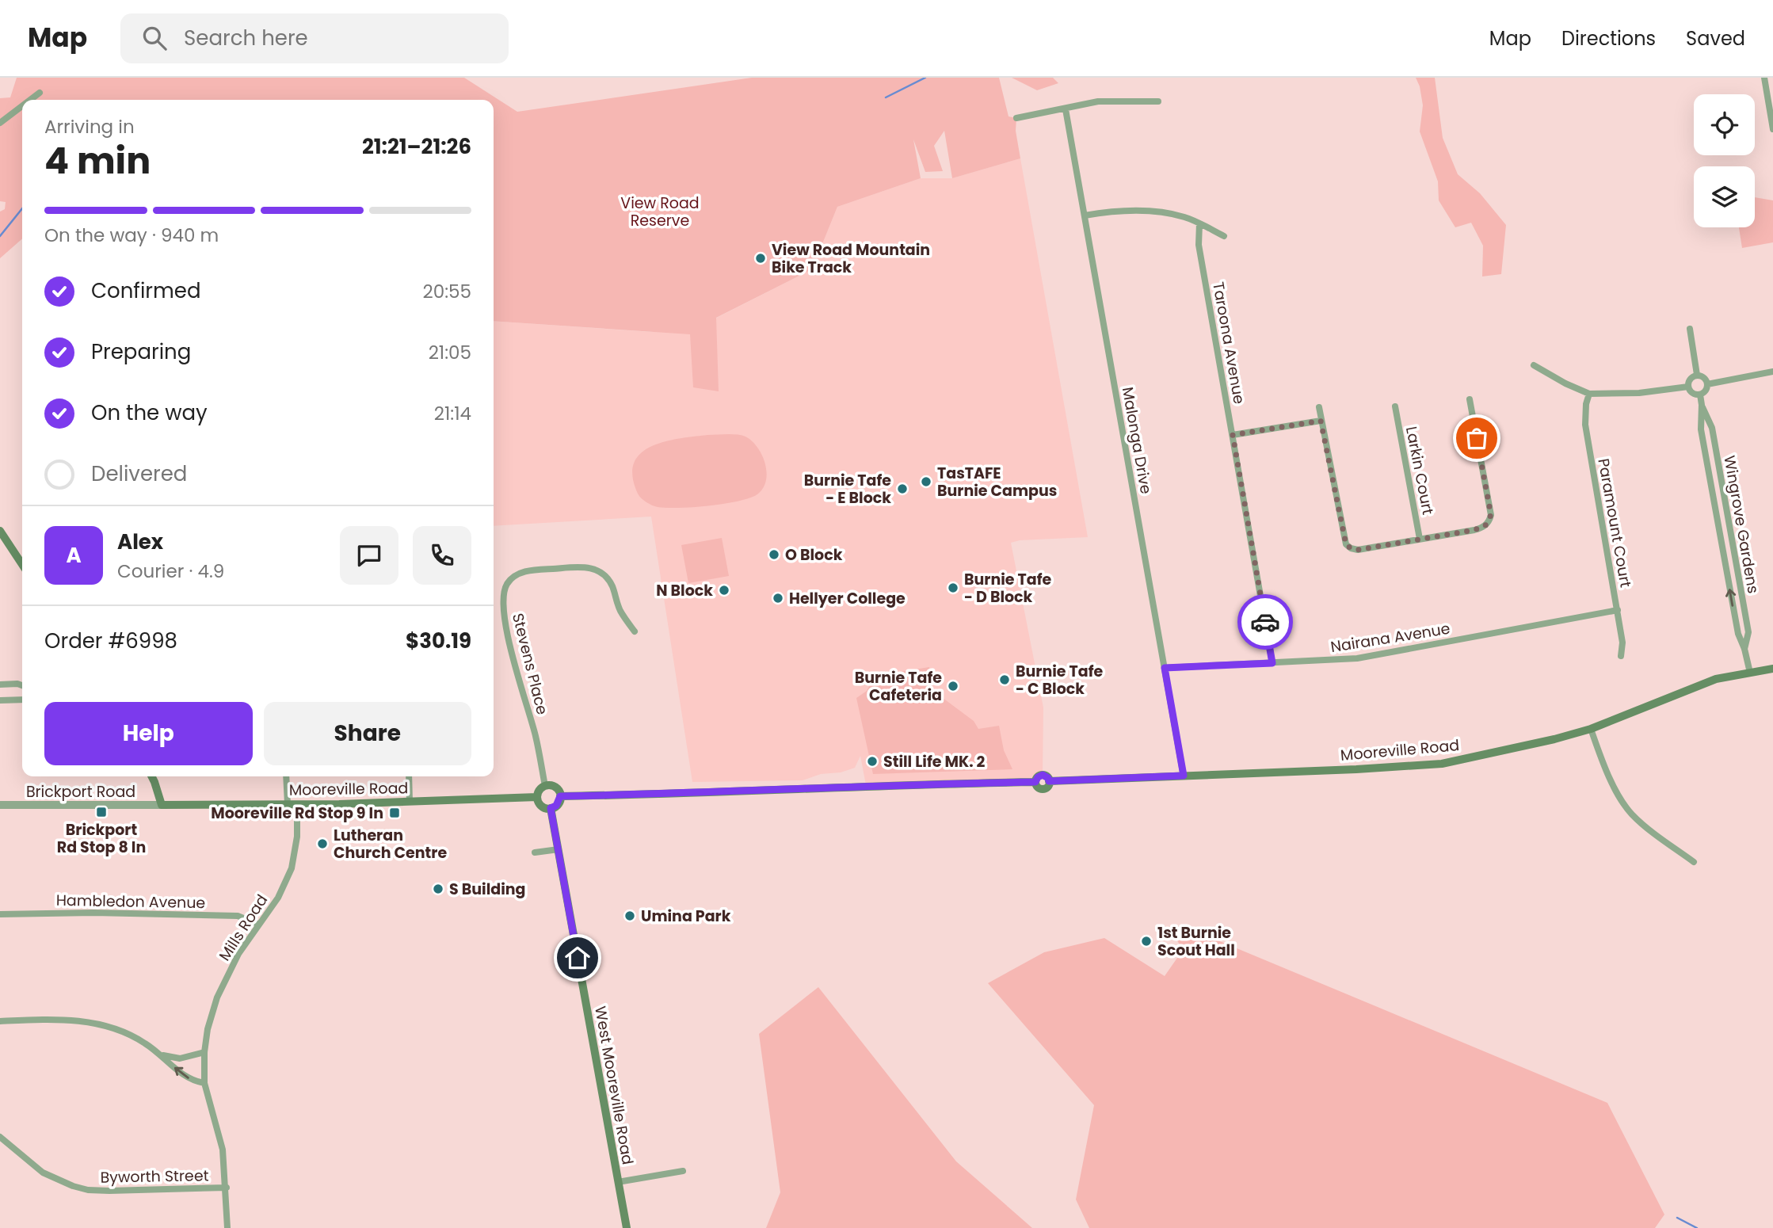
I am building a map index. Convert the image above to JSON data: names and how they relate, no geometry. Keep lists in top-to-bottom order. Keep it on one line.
{"streets":{"main road":["Mooreville Road","West Mooreville Road"],"street":["Taroona Avenue","Malonga Drive","Larkin Court","Paramount Court","Wingrove Gardens","Nairana Avenue","Stevens Place","Brickport Road","Hambledon Avenue","Mills Road","Byworth Street"]},"crossings":[["Taroona Avenue","Nairana Avenue"],["Malonga Drive","Nairana Avenue"],["Malonga Drive","Mooreville Road"],["Paramount Court","Nairana Avenue"],["Wingrove Gardens","Mooreville Road"],["Stevens Place","Mooreville Road"],["Stevens Place","West Mooreville Road"],["Mooreville Road","Brickport Road"],["Mooreville Road","Mills Road"],["Mooreville Road","West Mooreville Road"],["Hambledon Avenue","Mills Road"],["Mills Road","Byworth Street"]],"parks":["View Road Reserve"],"places":{"other":["View Road Mountain Bike Track","TasTAFE Burnie Campus","Burnie Tafe - E Block","O Block","Burnie Tafe - D Block","N Block","Hellyer College","Burnie Tafe - C Block","Burnie Tafe Cafeteria","Still Life MK. 2","Lutheran Church Centre","S Building","Umina Park","1st Burnie Scout Hall"],"transit":["Brickport Rd Stop 8 In","Mooreville Rd Stop 9 In"]},"page":{"header":"Map","search":"Search here","nav":["Map","Directions","Saved"],"heading":["4 min","Arriving in","21:21–21:26"],"panel":["Alex","Courier · 4.9","Order #6998","$30.19"],"bar":"On the way · 940 m","list":[["Confirmed","20:55"],["Preparing","21:05"],["On the way","21:14"],"Delivered"],"round":"A","buttons":["Help","Share"]}}
